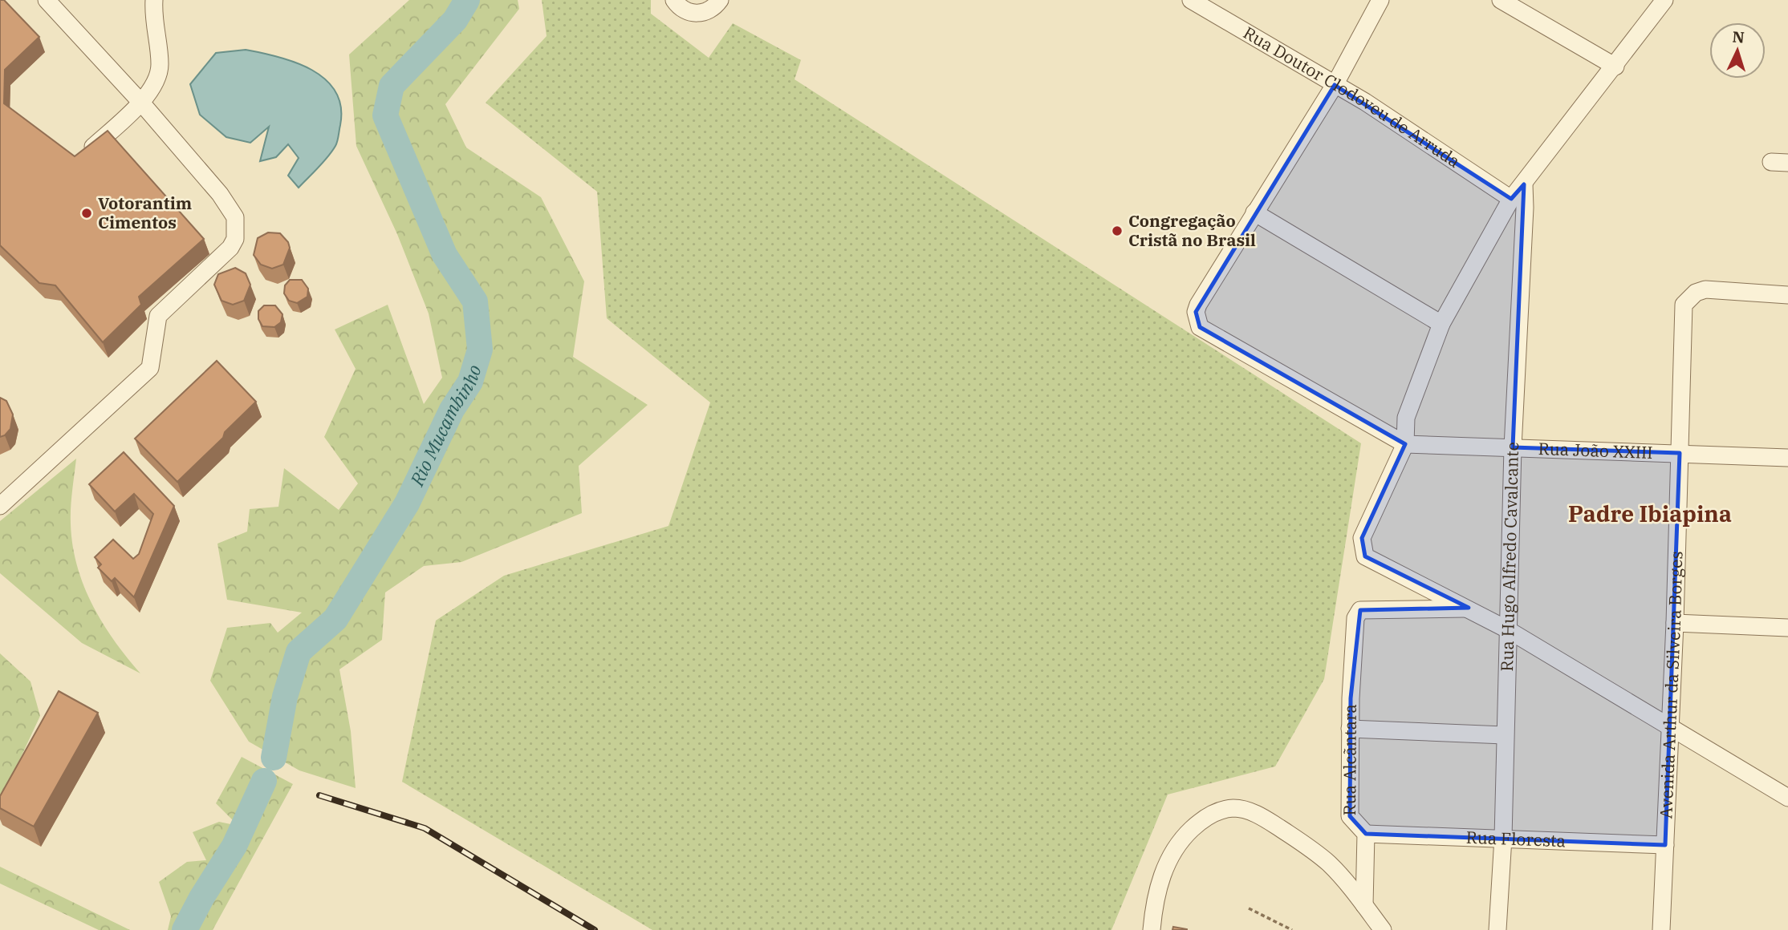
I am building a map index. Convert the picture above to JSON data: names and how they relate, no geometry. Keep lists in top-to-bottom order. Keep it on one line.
{"streets":{"street":["Rua Doutor Clodoveu de Arruda","Rua João XXIII","Rua Hugo Alfredo Cavalcante","Avenida Arthur da Silveira Borges","Rua Alcãntara","Rua Floresta"]},"crossings":[["Rua João XXIII","Rua Hugo Alfredo Cavalcante"],["Rua João XXIII","Avenida Arthur da Silveira Borges"],["Rua Hugo Alfredo Cavalcante","Rua Floresta"],["Avenida Arthur da Silveira Borges","Rua Floresta"],["Rua Alcãntara","Rua Floresta"]],"districts":["Padre Ibiapina"],"water":["Rio Mucambinho"],"places":["Votorantim Cimentos","Congregação Cristã no Brasil"],"north":"top"}
